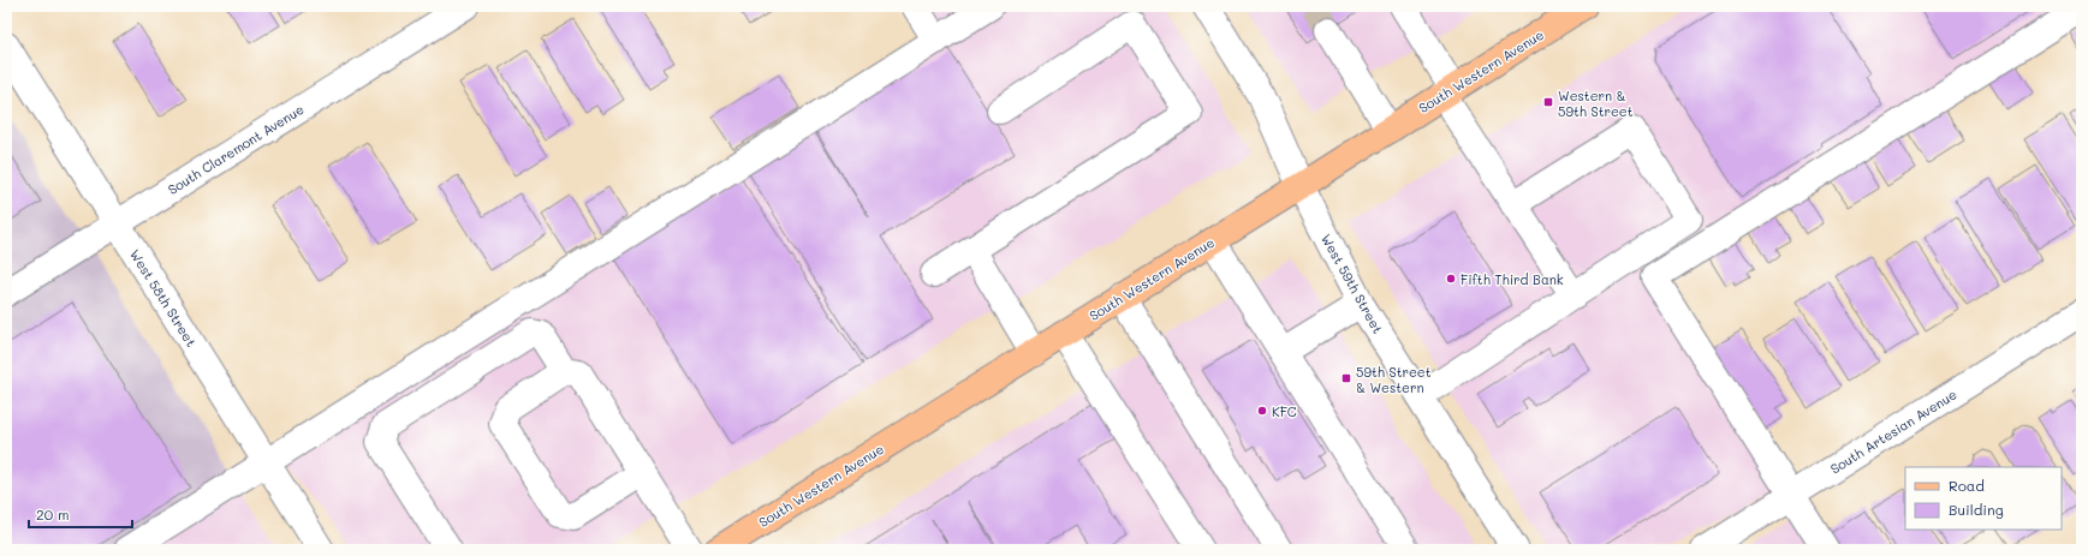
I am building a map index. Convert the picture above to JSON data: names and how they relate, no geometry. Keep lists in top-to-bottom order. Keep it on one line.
{"streets":{"main road":["South Western Avenue"],"street":["South Claremont Avenue","West 59th Street","West 58th Street","South Artesian Avenue"]},"crossings":[["South Western Avenue","West 59th Street"],["South Claremont Avenue","West 58th Street"]],"places":{"transit":["Western & 59th Street","59th Street & Western"],"other":["Fifth Third Bank","KFC"]},"legend":["Road","Building"],"scale_bar":"20 m"}
